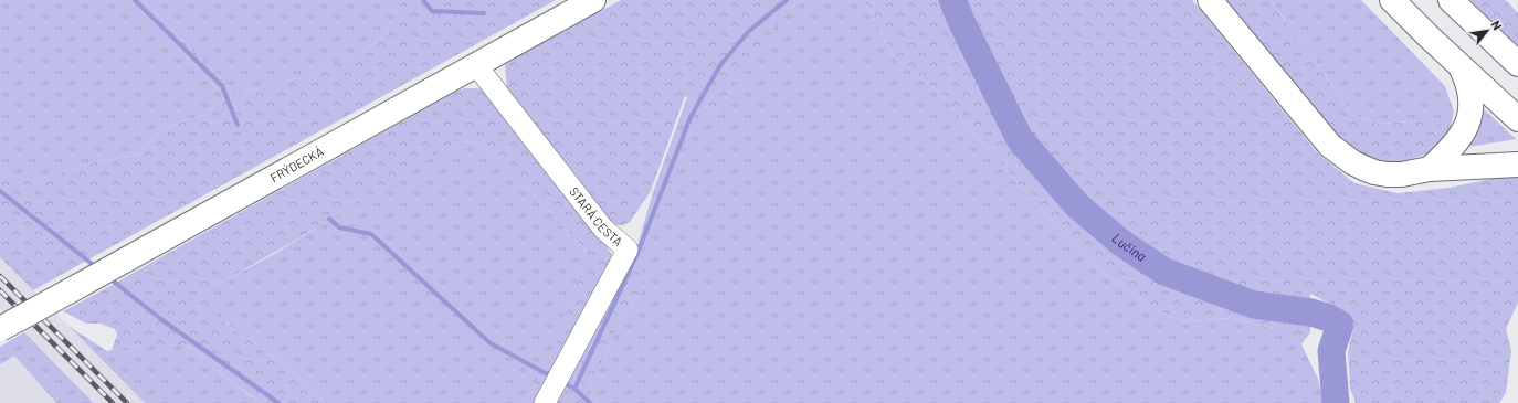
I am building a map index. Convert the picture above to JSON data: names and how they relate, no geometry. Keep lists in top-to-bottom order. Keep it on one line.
{"streets":{"main road":["FRÝDECKÁ"],"street":["STARÁ CESTA"]},"crossings":[["FRÝDECKÁ","STARÁ CESTA"]],"water":["Lučina"],"north":"top right"}
